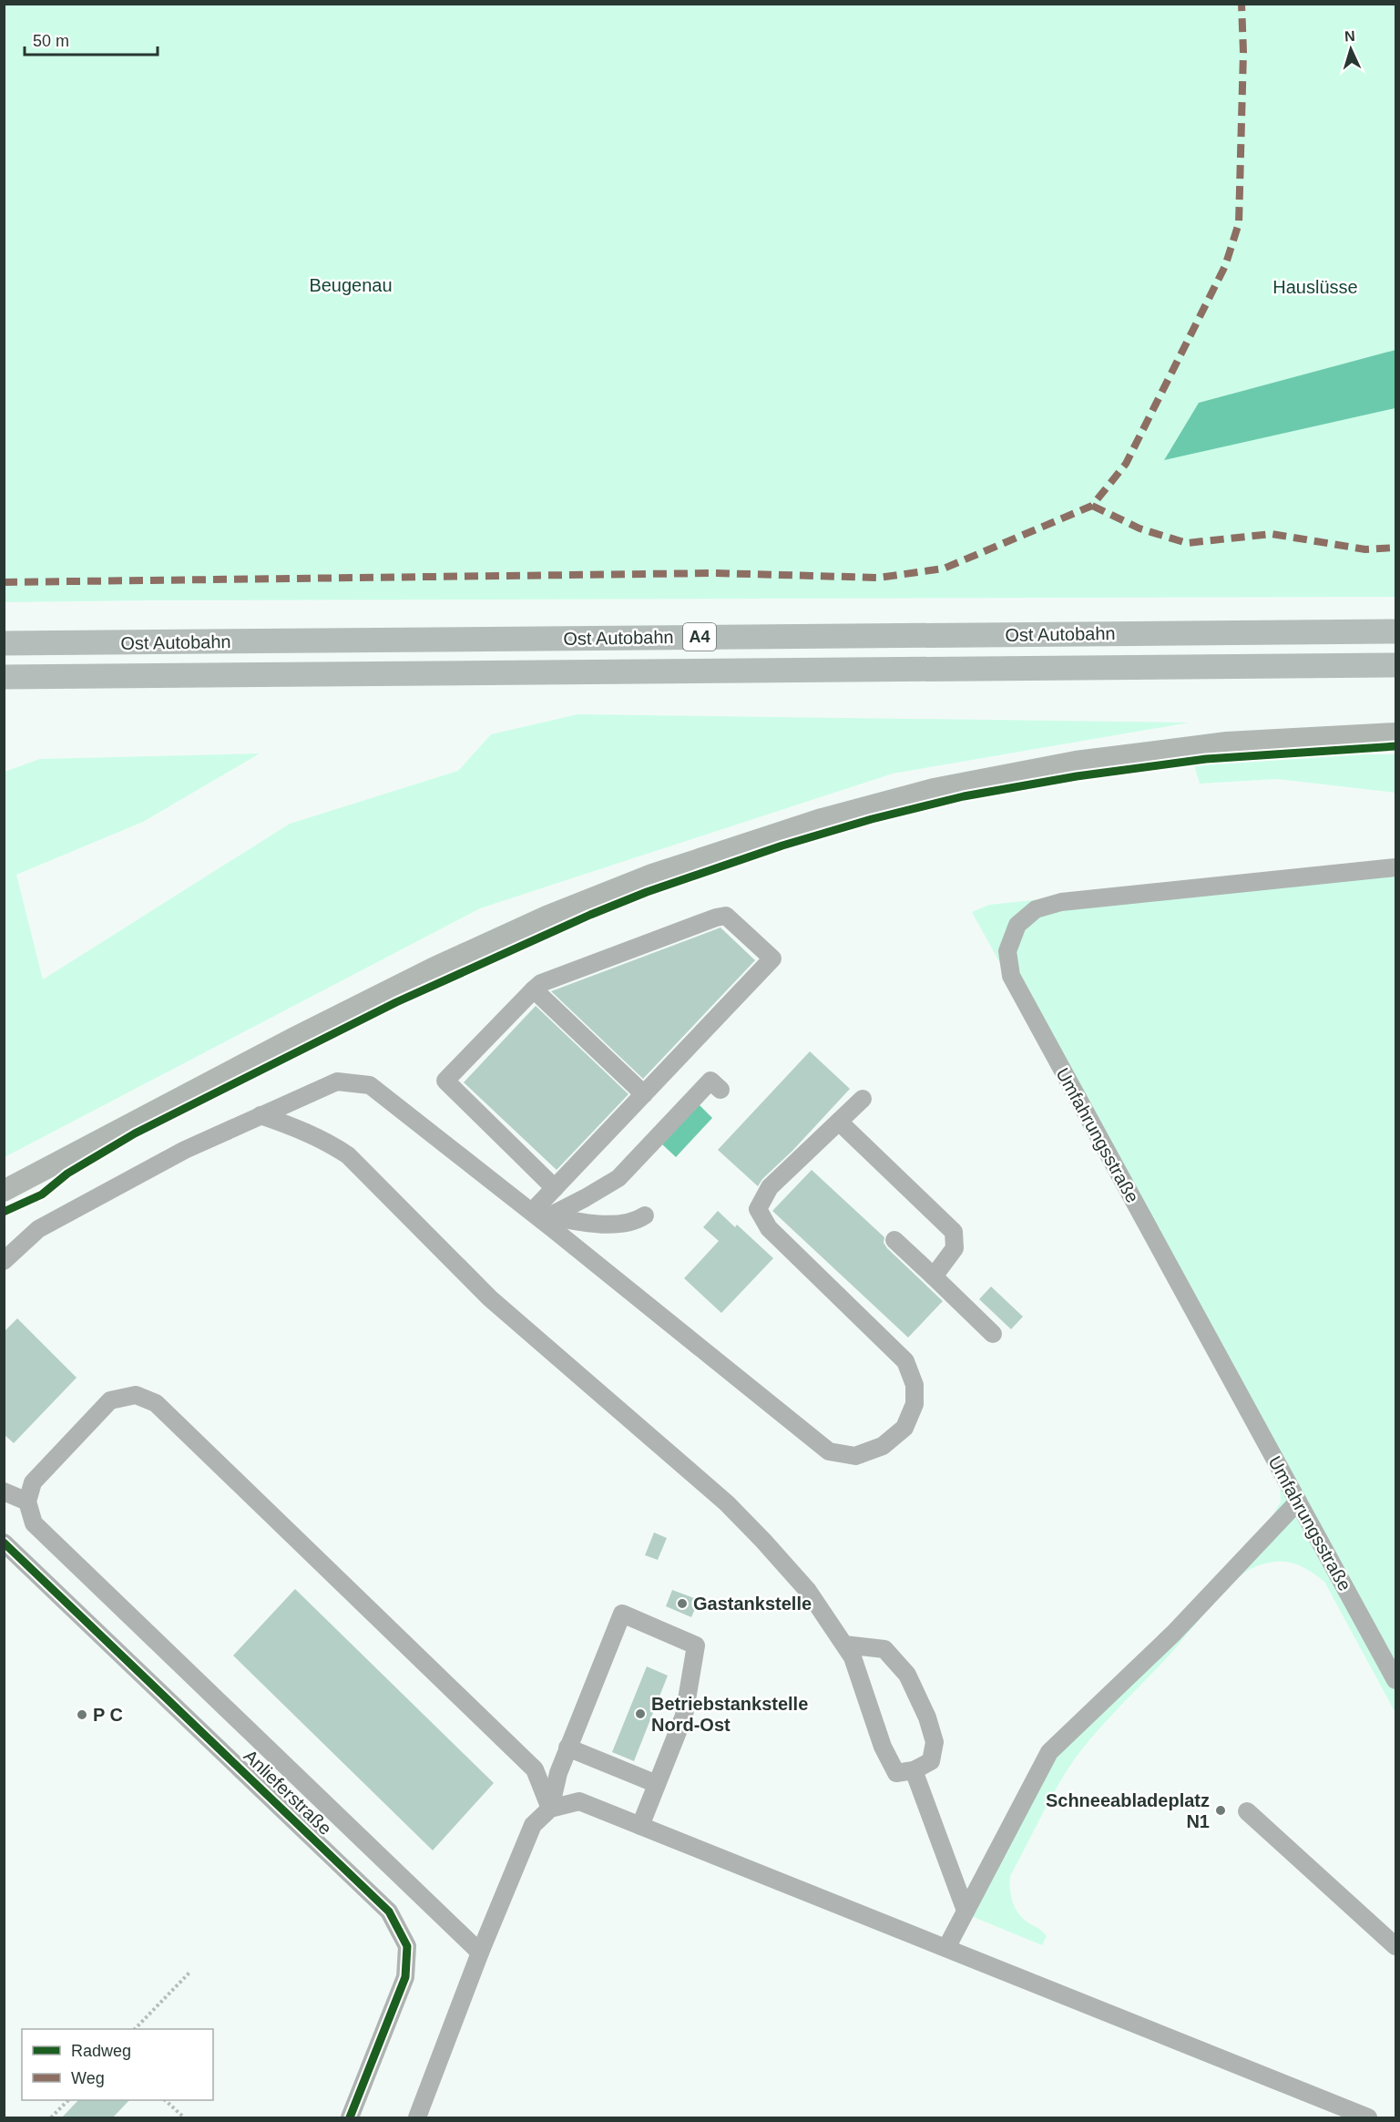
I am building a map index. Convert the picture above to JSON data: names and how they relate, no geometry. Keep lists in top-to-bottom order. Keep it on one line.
{"streets":{"highway":["Ost Autobahn","A4"],"street":["Umfahrungsstraße","Anlieferstraße"]},"parks":["Beugenau","Hauslüsse"],"places":["Gastankstelle","Betriebstankstelle Nord-Ost","P C","Schneeabladeplatz N1"],"legend":["Radweg","Weg"],"scale_bar":"50 m","north":"top"}
